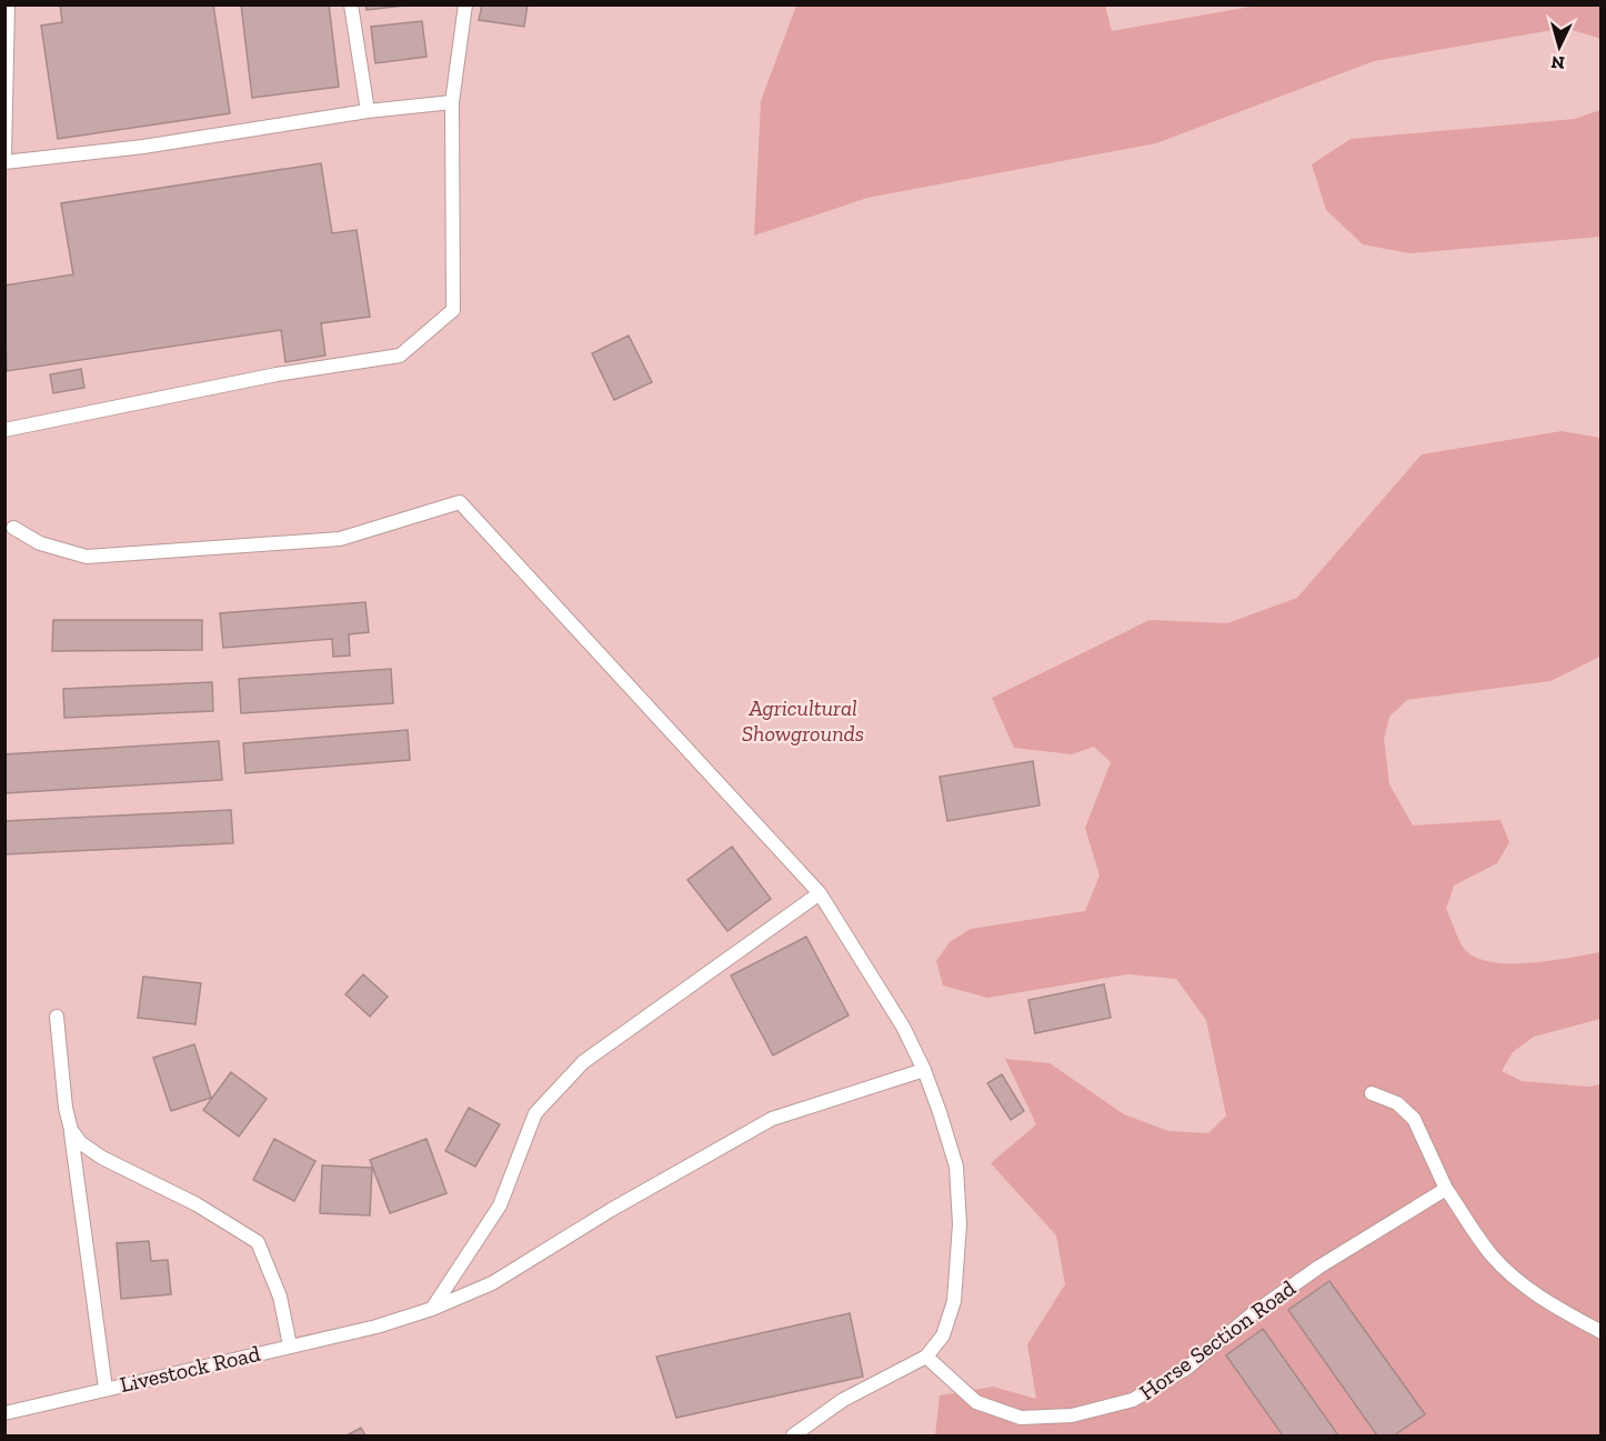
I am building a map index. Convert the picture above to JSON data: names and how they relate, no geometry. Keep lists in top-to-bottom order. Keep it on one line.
{"streets":{"lane":["Horse Section Road","Livestock Road"]},"parks":["Agricultural Showgrounds"],"north":"bottom"}
